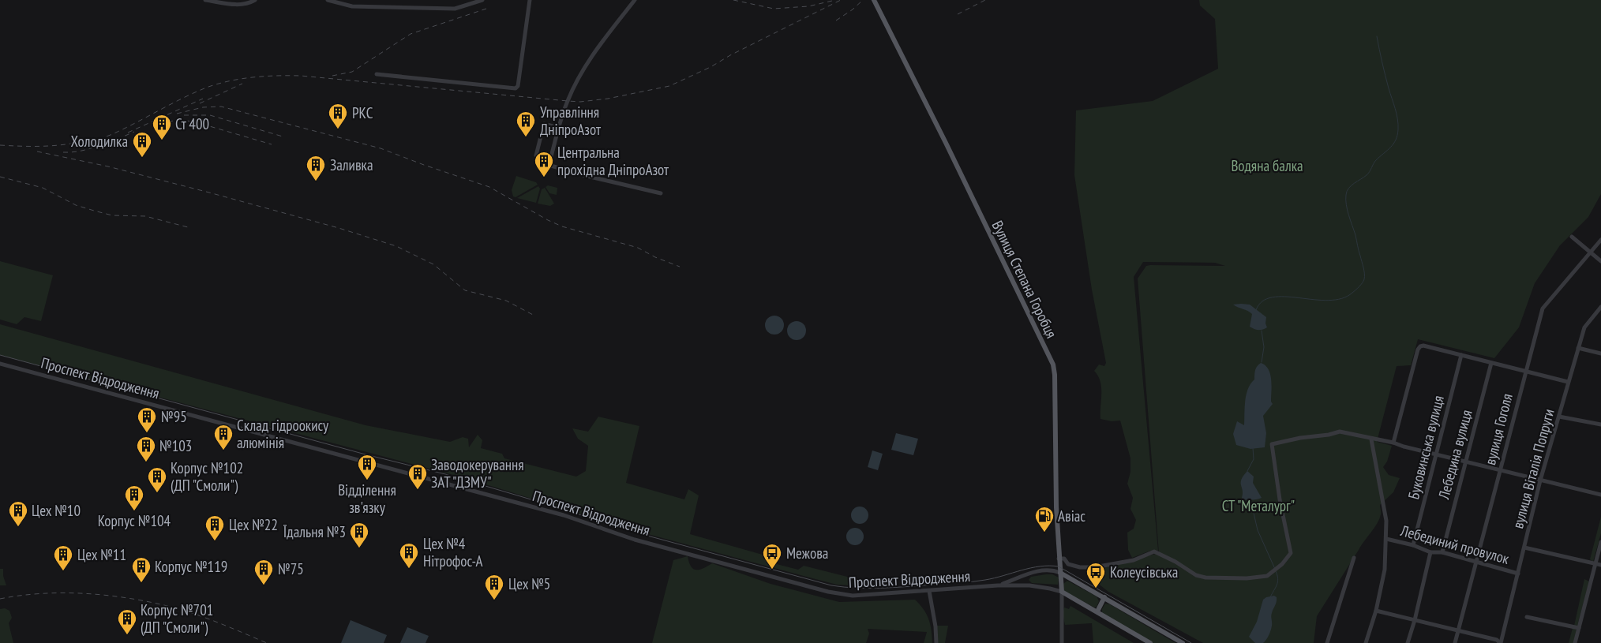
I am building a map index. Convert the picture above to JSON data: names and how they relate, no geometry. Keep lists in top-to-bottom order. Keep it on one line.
{"streets":{"main road":["Вулиця Степана Горобця","Проспект Відродження"],"street":["вулиця Гоголя","Буковинська вулиця","Лебедина вулиця","вулиця Віталія Попруги","Лебединий провулок"]},"crossings":[["Вулиця Степана Горобця","Проспект Відродження"],["вулиця Гоголя","Лебединий провулок"],["Буковинська вулиця","Лебединий провулок"],["Лебедина вулиця","Лебединий провулок"],["вулиця Віталія Попруги","Лебединий провулок"]],"parks":["Водяна балка","СТ \"Металург\""],"places":{"building":["РКС","Управління ДніпроАзот","Ст 400","Холодилка","Центральна прохідна ДніпроАзот","Заливка","№95","Склад гідроокису алюмінія","№103","Відділення зв'язку","Заводокерування ЗАТ \"ДЗМУ\"","Корпус №102 (ДП \"Смоли\")","Корпус №104","Цех №10","Цех №22","Їдальня №3","Цех №4 Нітрофос-А","Цех №11","Корпус №119","№75","Цех №5","Корпус №701 (ДП \"Смоли\")"],"fuel station":["Авіас"],"bus stop":["Межова","Колеусівська"]}}
